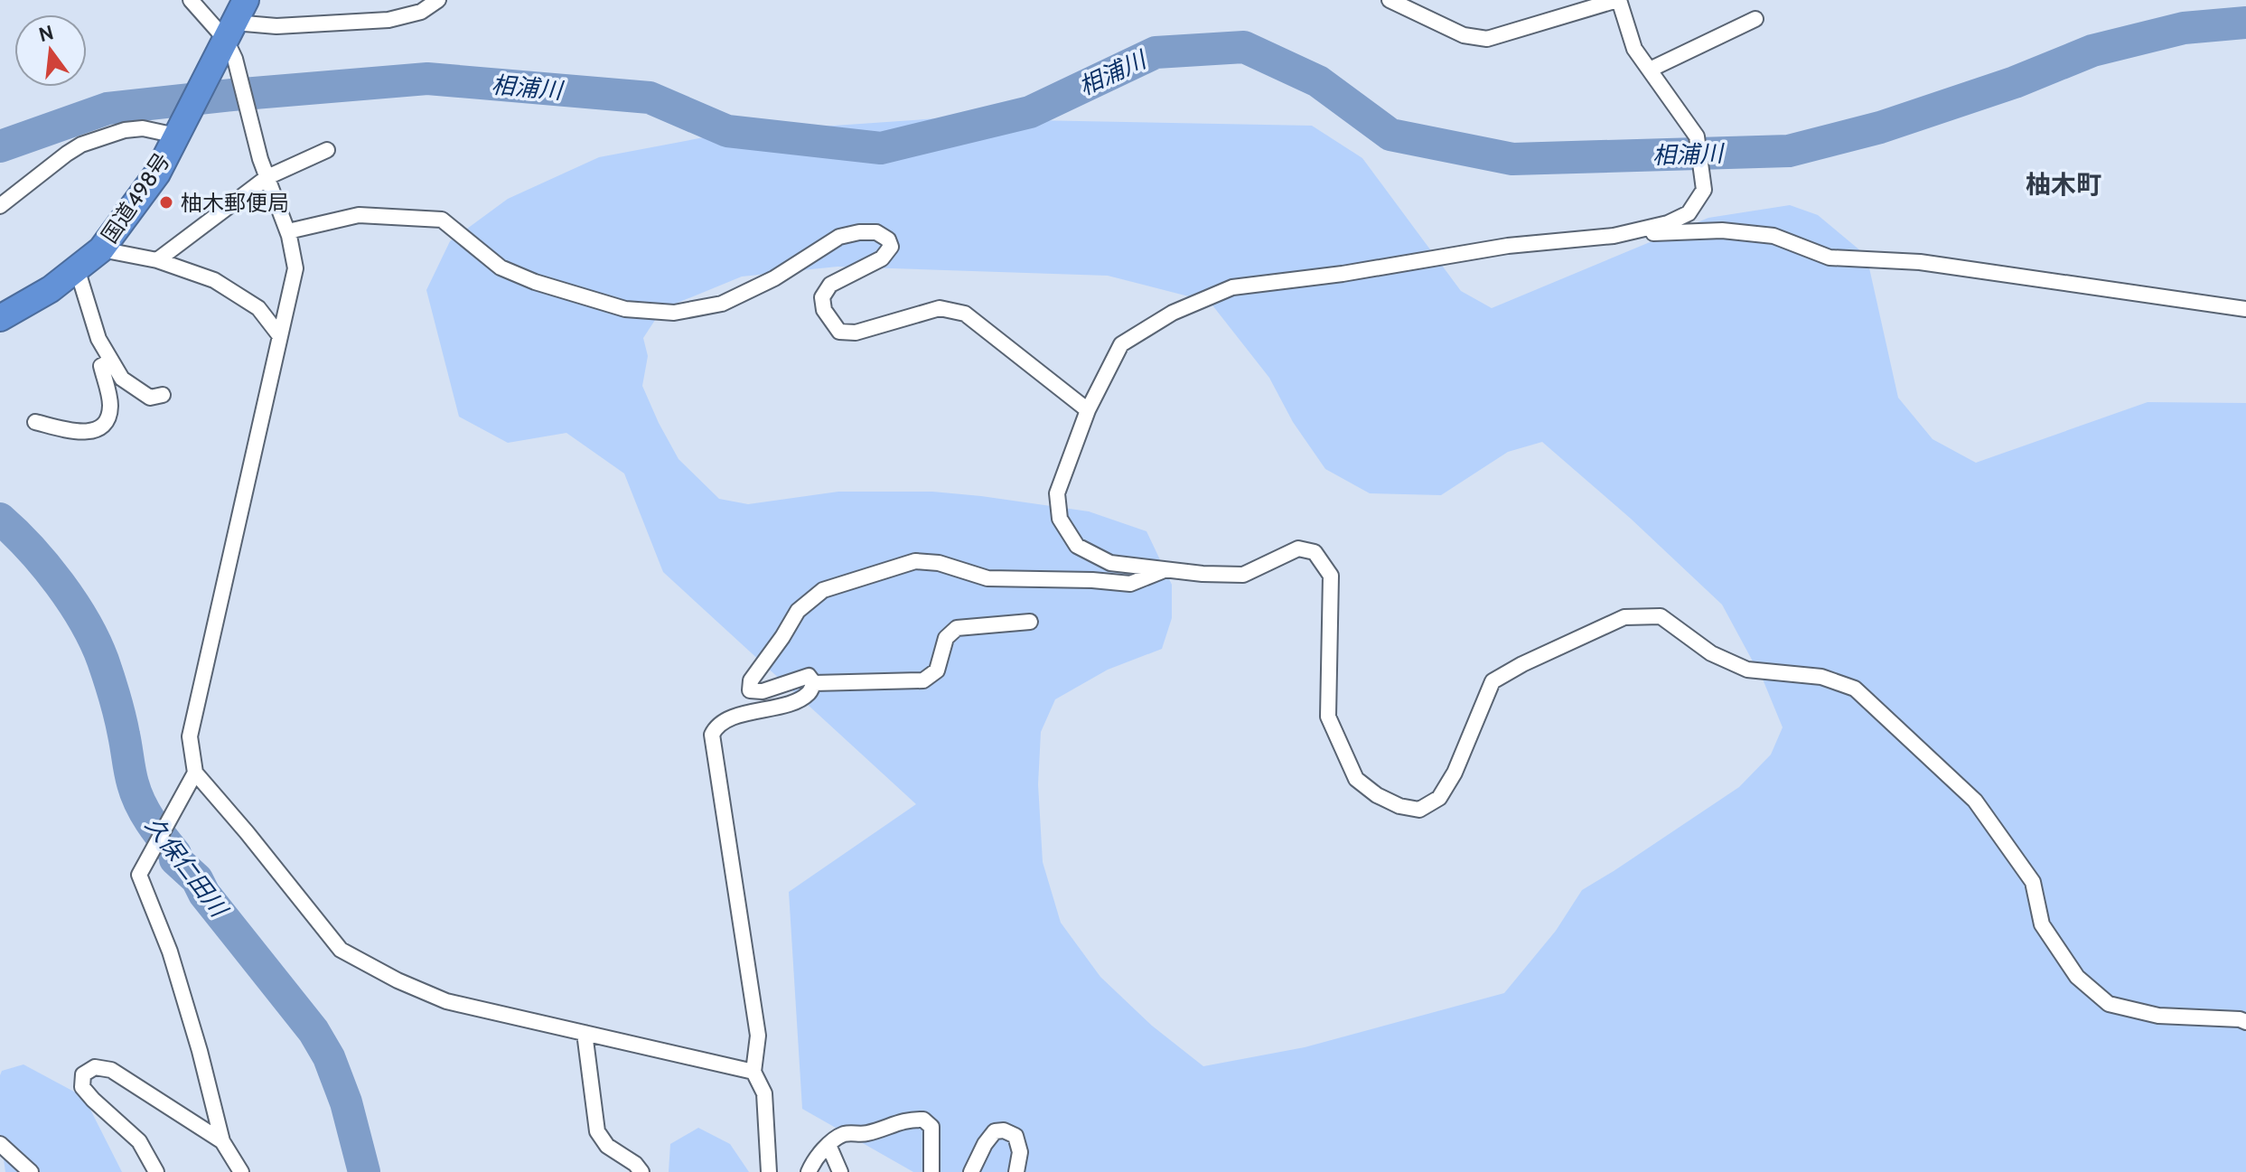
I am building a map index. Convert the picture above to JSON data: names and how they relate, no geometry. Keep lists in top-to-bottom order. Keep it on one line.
{"streets":{"highway":["国道498号"]},"districts":["柚木町"],"water":["相浦川","久保仁田川"],"places":["柚木郵便局"],"north":"top"}
